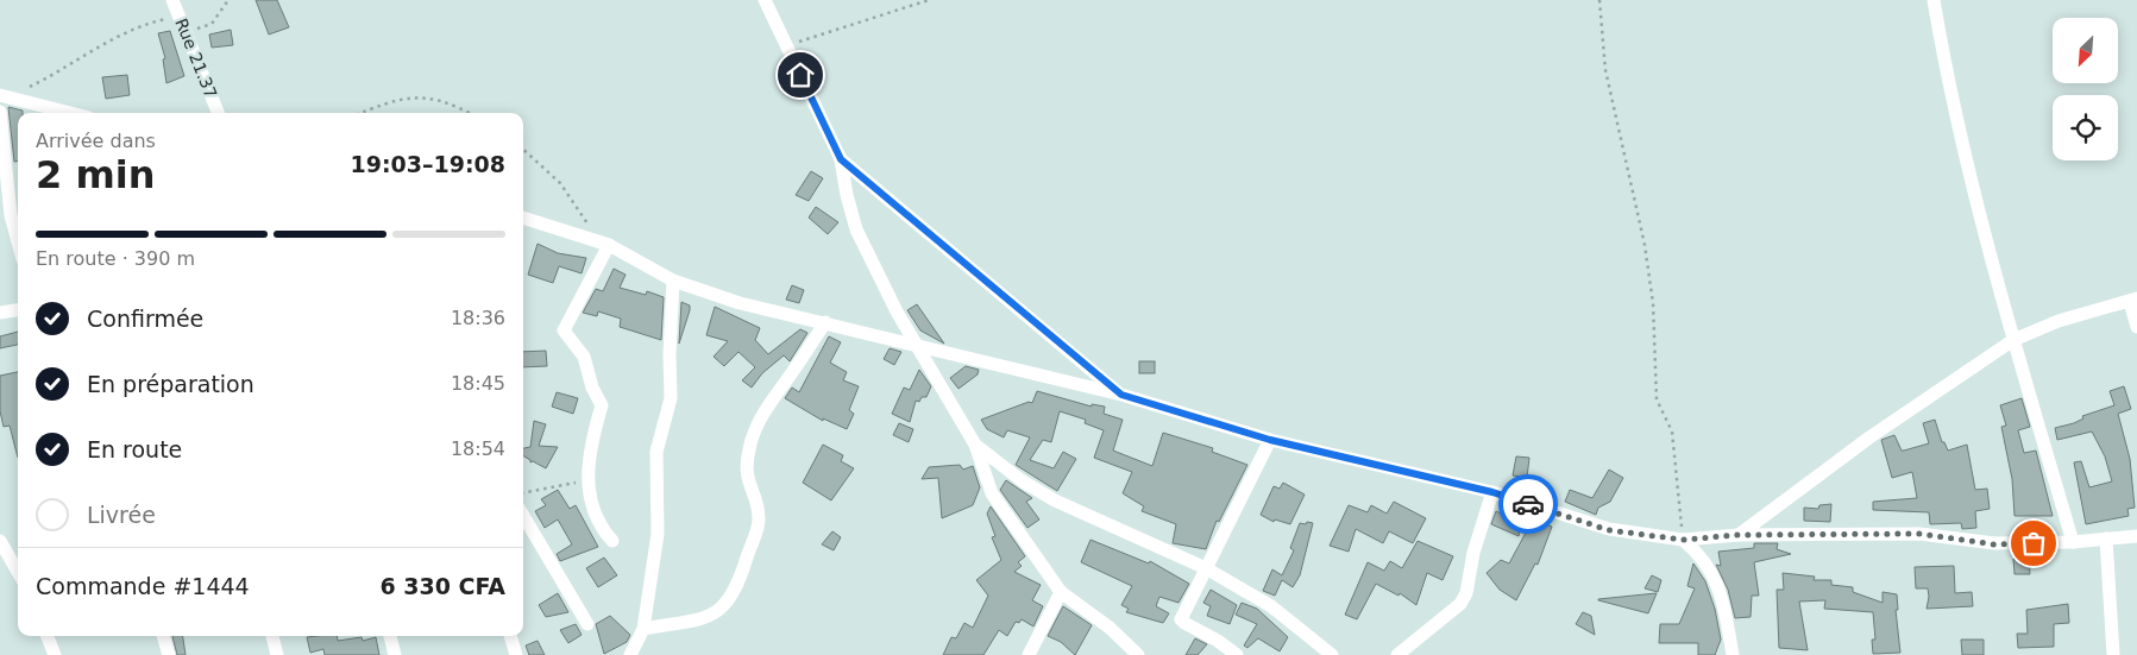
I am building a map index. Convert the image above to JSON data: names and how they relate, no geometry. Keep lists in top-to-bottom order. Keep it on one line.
{"streets":{"street":["Rue 21.37"]},"north":"bottom left","page":{"heading":["2 min","Arrivée dans","19:03–19:08"],"panel":["Commande #1444","6 330 CFA"],"bar":"En route · 390 m","list":[["Confirmée","18:36"],["En préparation","18:45"],["En route","18:54"],"Livrée"]}}
